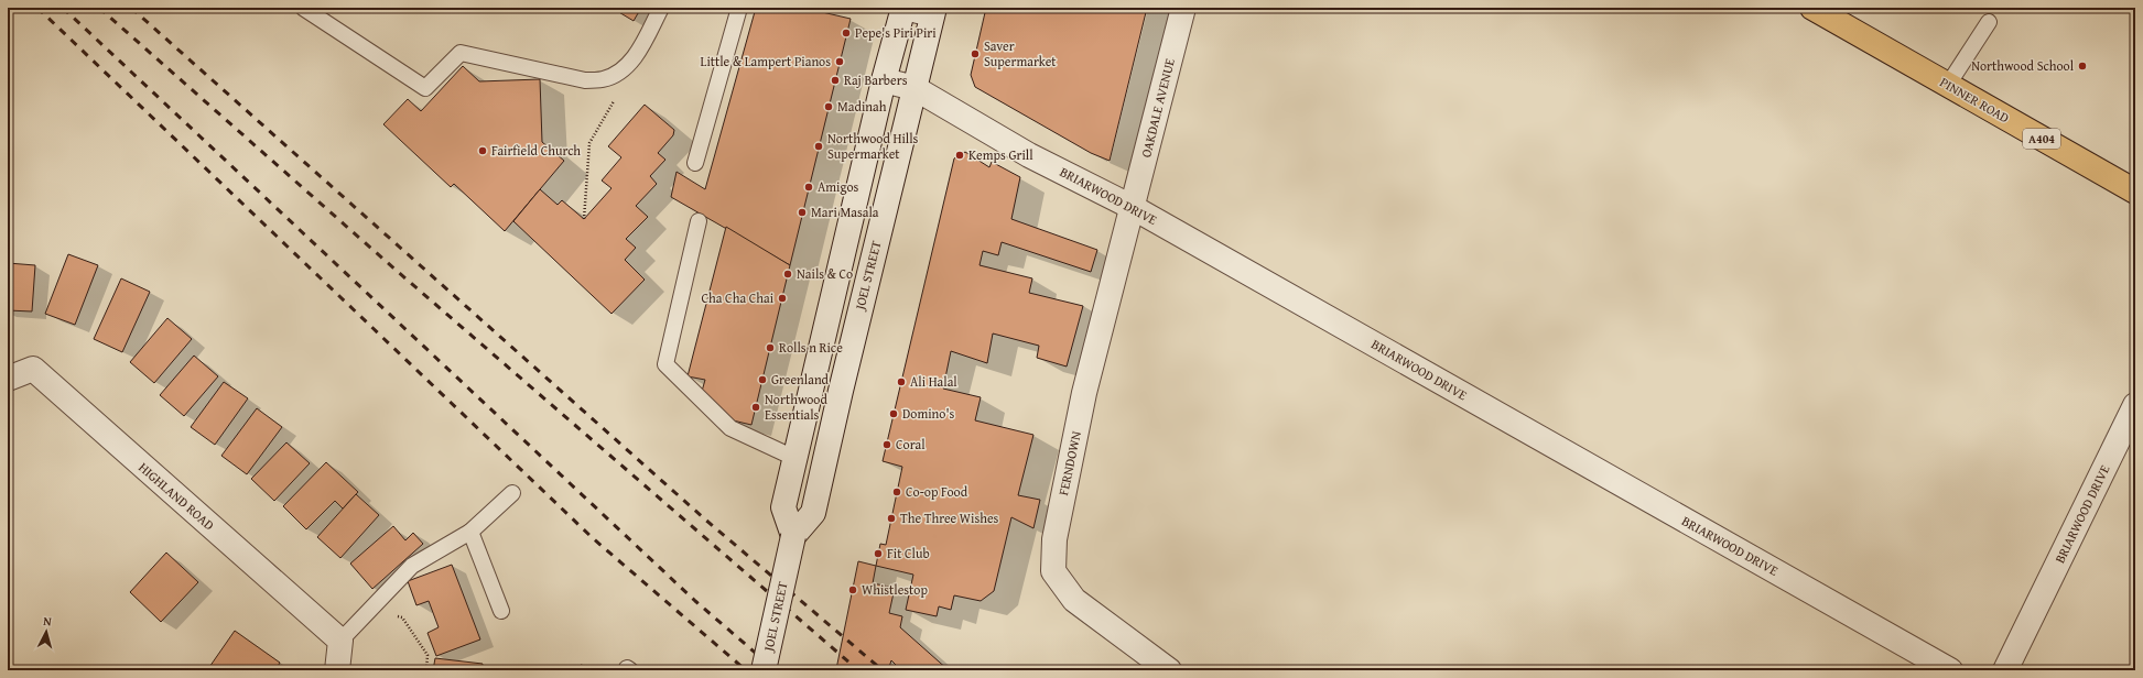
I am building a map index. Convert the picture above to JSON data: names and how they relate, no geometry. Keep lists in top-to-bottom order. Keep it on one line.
{"streets":{"main road":["PINNER ROAD","A404"],"street":["OAKDALE AVENUE","BRIARWOOD DRIVE","JOEL STREET","FERNDOWN","HIGHLAND ROAD"]},"crossings":[["OAKDALE AVENUE","BRIARWOOD DRIVE"],["OAKDALE AVENUE","FERNDOWN"],["BRIARWOOD DRIVE","JOEL STREET"],["BRIARWOOD DRIVE","FERNDOWN"]],"places":["Pepe's Piri Piri","Saver Supermarket","Little & Lampert Pianos","Northwood School","Raj Barbers","Madinah","Northwood Hills Supermarket","Fairfield Church","Kemps Grill","Amigos","Mari Masala","Nails & Co","Cha Cha Chai","Rolls n Rice","Greenland","Ali Halal","Northwood Essentials","Domino's","Coral","Co-op Food","The Three Wishes","Fit Club","Whistlestop"],"north":"top"}
